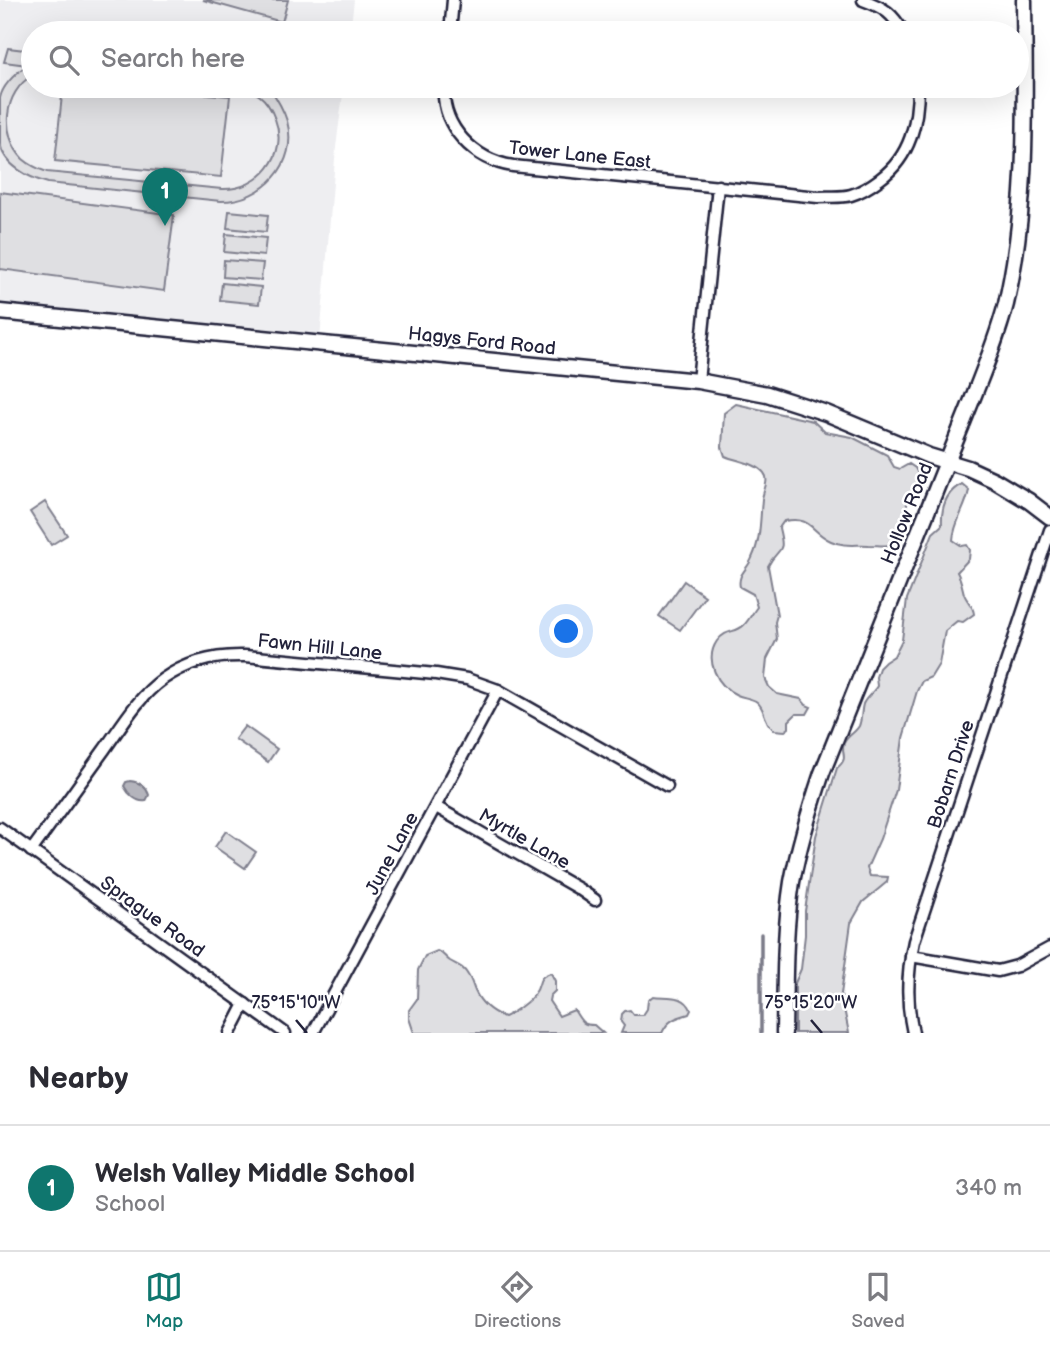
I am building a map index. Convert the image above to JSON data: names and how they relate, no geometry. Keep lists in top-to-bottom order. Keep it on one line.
{"streets":{"street":["Tower Lane East","Hagys Ford Road","Hollow Road","Fawn Hill Lane","Bobarn Drive","Myrtle Lane","June Lane","Sprague Road"]},"crossings":[["Hagys Ford Road","Hollow Road"],["Fawn Hill Lane","June Lane"],["Fawn Hill Lane","Sprague Road"],["Myrtle Lane","June Lane"]],"page":{"search":"Search here","pins":"1","heading":"Nearby","list":[{"mark":"1","name":"Welsh Valley Middle School","note":"School","value":"340 m"}],"nav":["Map","Directions","Saved"]},"coordinates":["75°15'10\"W","75°15'20\"W"]}
